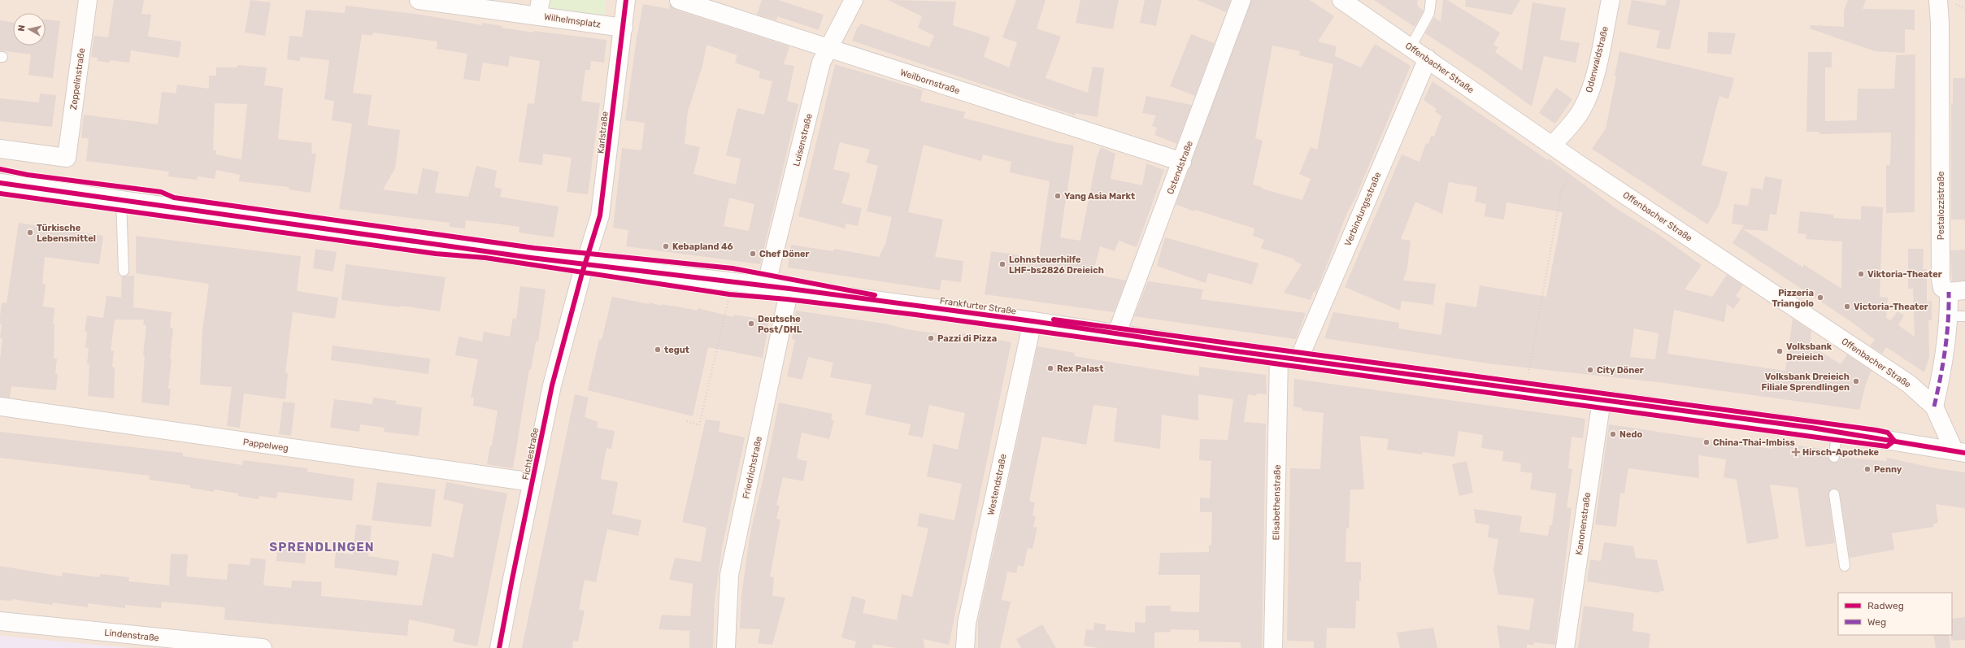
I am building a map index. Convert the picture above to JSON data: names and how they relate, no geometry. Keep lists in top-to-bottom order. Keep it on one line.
{"streets":{"street":["Wilhelmsplatz","Odenwaldstraße","Offenbacher Straße","Zeppelinstraße","Weilbornstraße","Karlstraße","Luisenstraße","Ostendstraße","Pestalozzistraße","Verbindungsstraße","Frankfurter Straße","Pappelweg","Fichtestraße","Friedrichstraße","Westendstraße","Elisabethenstraße","Kanonenstraße","Lindenstraße"]},"crossings":[["Wilhelmsplatz","Karlstraße"],["Odenwaldstraße","Offenbacher Straße"],["Offenbacher Straße","Pestalozzistraße"],["Offenbacher Straße","Verbindungsstraße"],["Offenbacher Straße","Frankfurter Straße"],["Weilbornstraße","Luisenstraße"],["Weilbornstraße","Ostendstraße"],["Karlstraße","Frankfurter Straße"],["Karlstraße","Fichtestraße"],["Luisenstraße","Frankfurter Straße"],["Ostendstraße","Frankfurter Straße"],["Verbindungsstraße","Frankfurter Straße"],["Frankfurter Straße","Fichtestraße"],["Frankfurter Straße","Friedrichstraße"],["Frankfurter Straße","Westendstraße"],["Frankfurter Straße","Elisabethenstraße"],["Frankfurter Straße","Kanonenstraße"],["Pappelweg","Fichtestraße"]],"districts":["SPRENDLINGEN"],"places":{"other":["Yang Asia Markt","Türkische Lebensmittel","Kebapland 46","Chef Döner","Lohnsteuerhilfe LHF-bs2826 Dreieich","Viktoria-Theater","Pizzeria Triangolo","Victoria-Theater","Deutsche Post/DHL","Pazzi di Pizza","tegut","Volksbank Dreieich","Rex Palast","City Döner","Volksbank Dreieich Filiale Sprendlingen","Nedo","China-Thai-Imbiss","Penny"],"health":["Hirsch-Apotheke"]},"legend":["Radweg","Weg"],"north":"left"}
